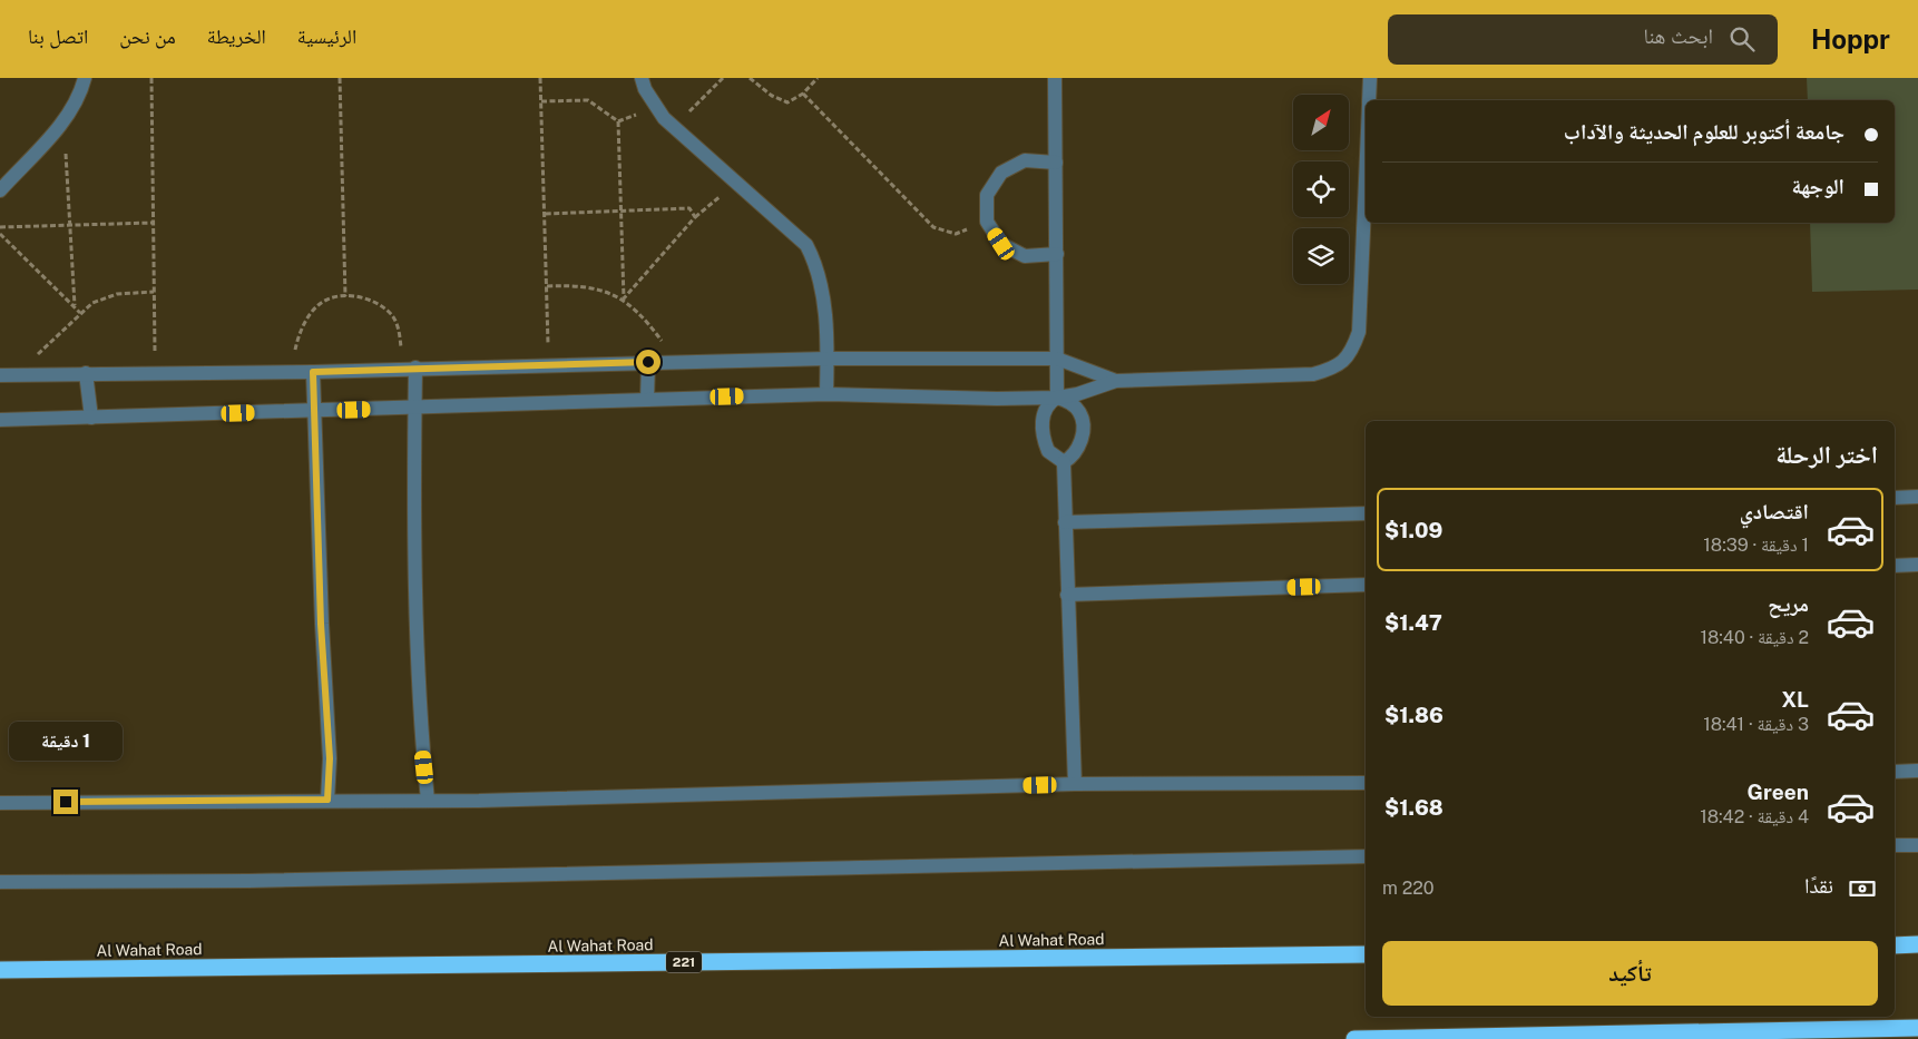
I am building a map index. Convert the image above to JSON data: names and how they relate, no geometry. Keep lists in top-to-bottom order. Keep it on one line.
{"streets":{"highway":["Al Wahat Road","221"]},"north":"top right","page":{"header":"Hoppr","search":"ابحث هنا","nav":["الرئيسية","الخريطة","من نحن","اتصل بنا"],"banner":["جامعة أكتوبر للعلوم الحديثة والآداب","الوجهة"],"heading":"اختر الرحلة","list":[{"name":"اقتصادي","note":"1 دقيقة · 18:39","value":"$1.09"},{"name":"مريح","note":"2 دقيقة · 18:40","value":"$1.47"},{"name":"XL","note":"3 دقيقة · 18:41","value":"$1.86"},{"name":"Green","note":"4 دقيقة · 18:42","value":"$1.68"}],"bubble":"1 دقيقة","pay":["نقدًا","220 m"],"buttons":"تأكيد"}}
